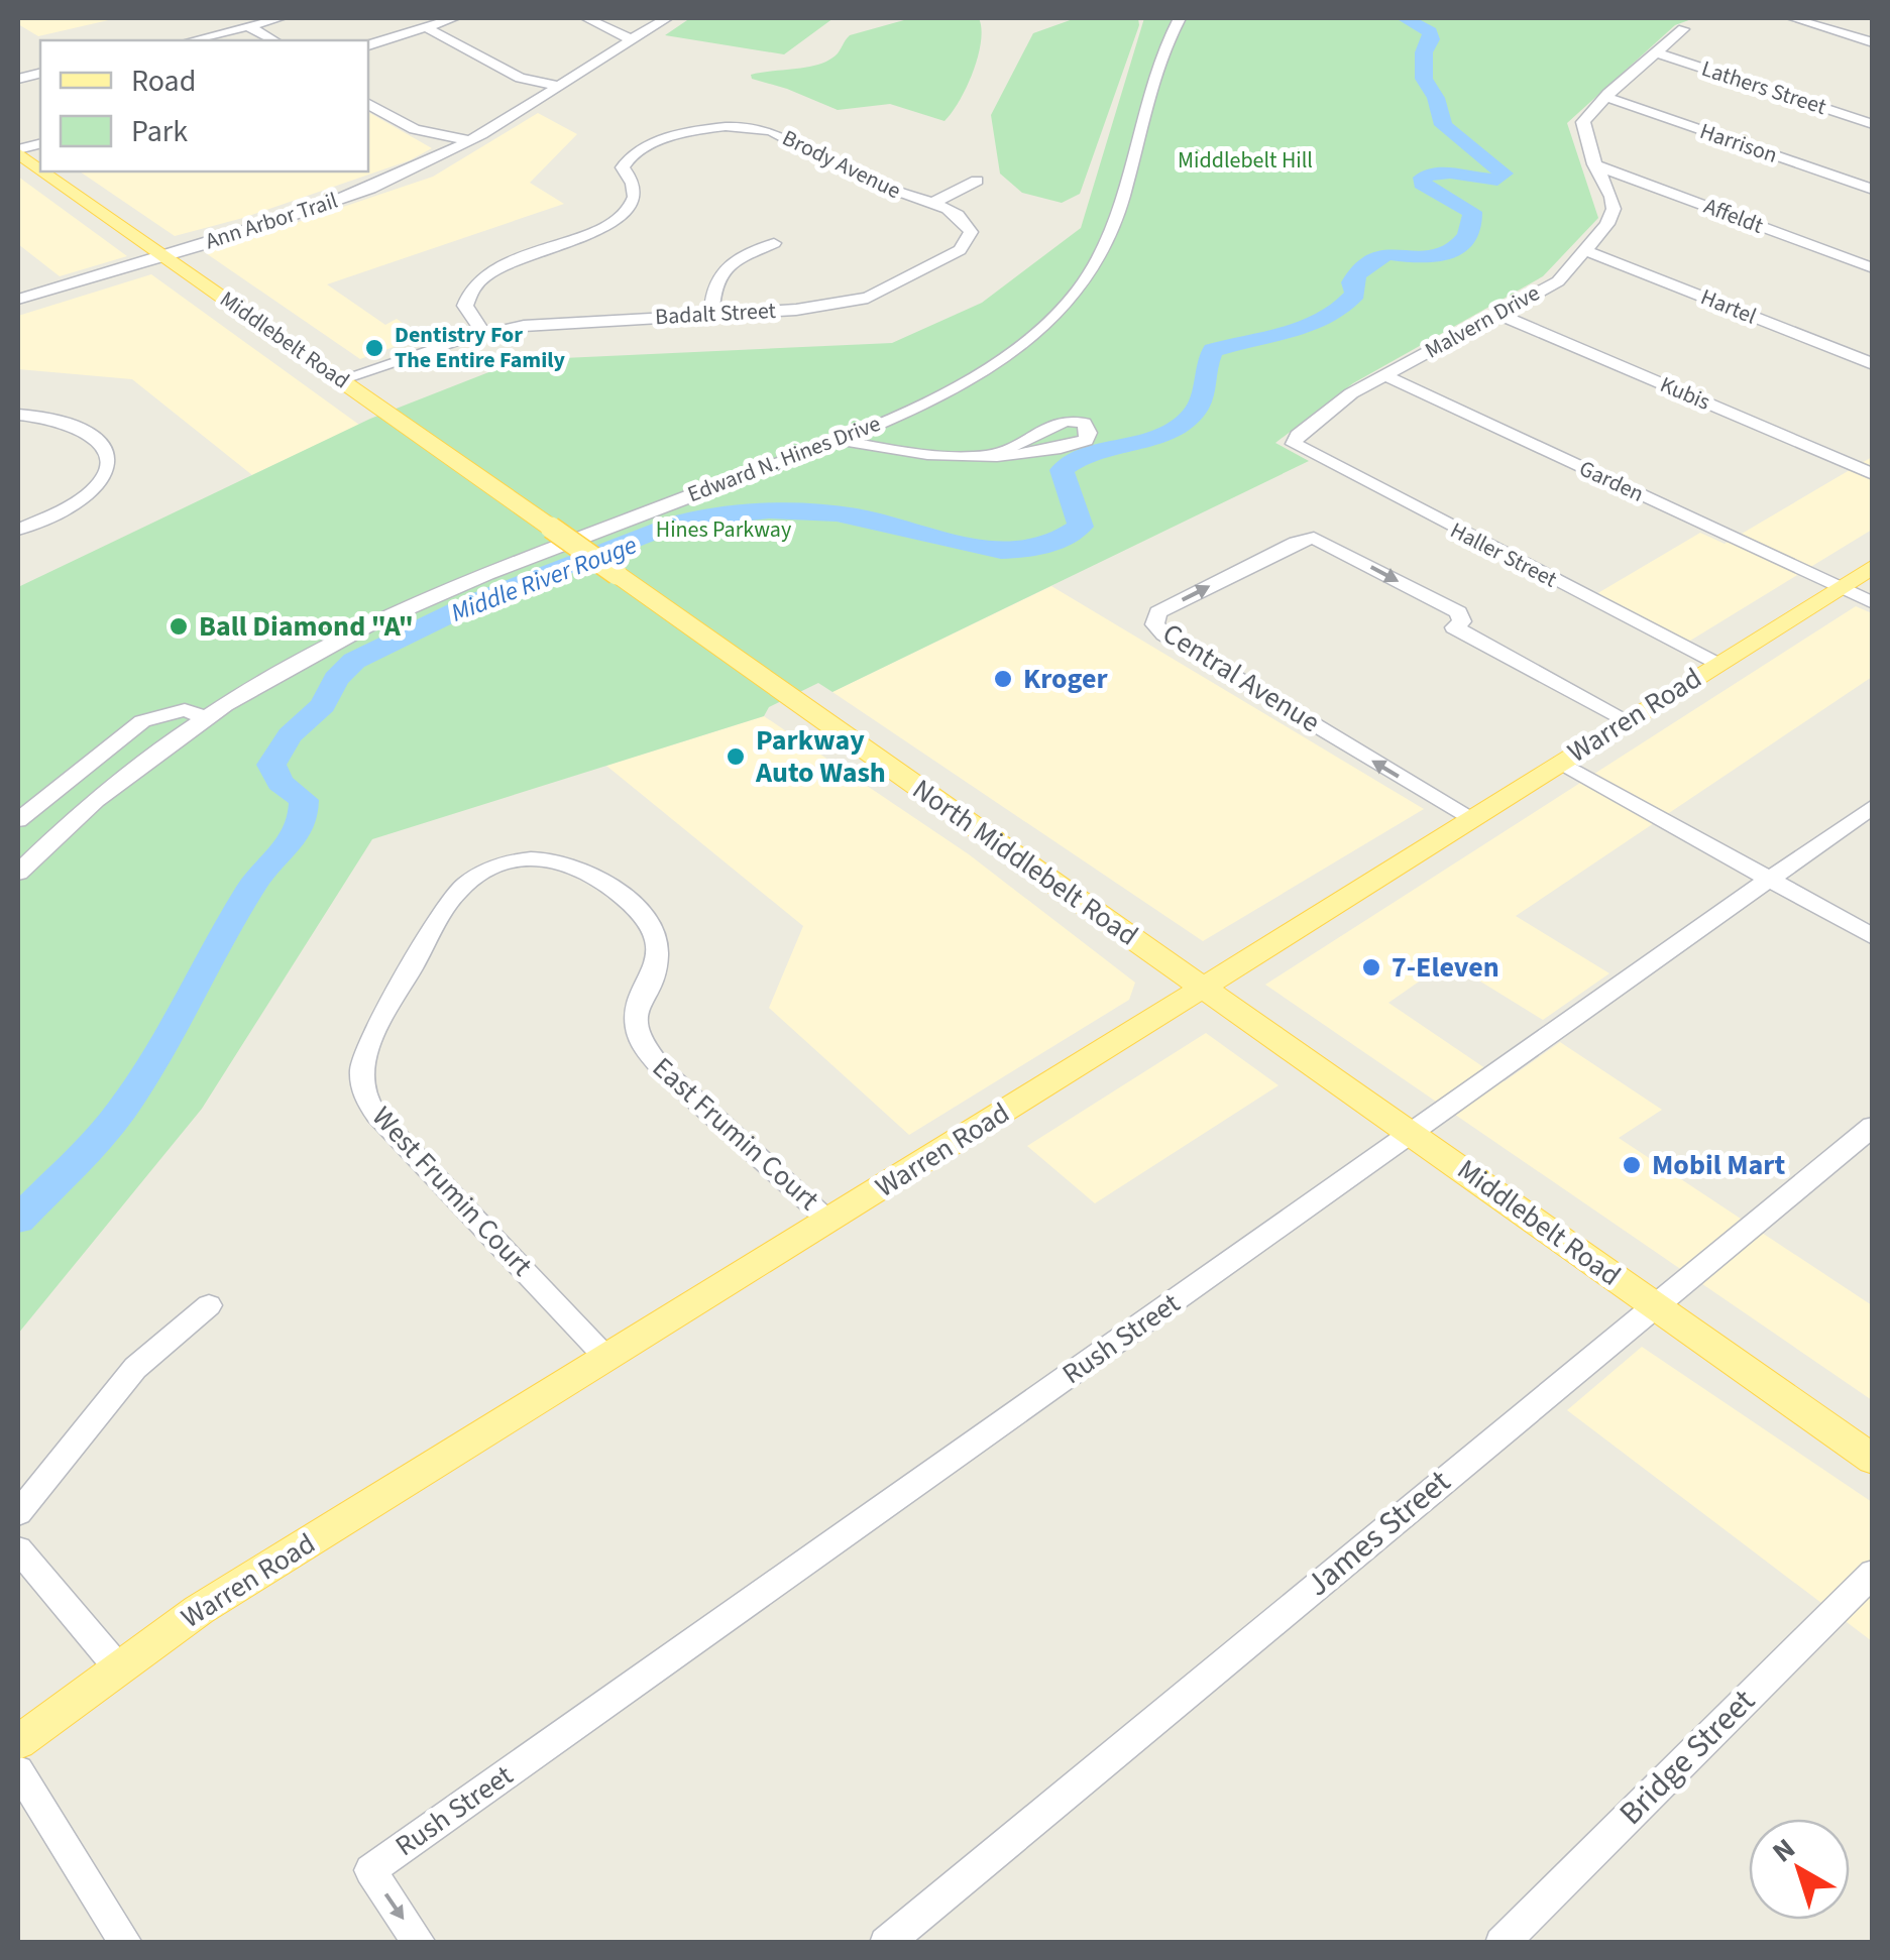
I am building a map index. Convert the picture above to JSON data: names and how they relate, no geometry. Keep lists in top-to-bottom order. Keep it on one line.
{"streets":{"main road":["Middlebelt Road","Warren Road","North Middlebelt Road"],"street":["Lathers Street","Harrison","Brody Avenue","Affeldt","Ann Arbor Trail","Hartel","Badalt Street","Malvern Drive","Kubis","Edward N. Hines Drive","Garden","Haller Street","Central Avenue","East Frumin Court","West Frumin Court","Rush Street","James Street","Bridge Street"]},"crossings":[["Lathers Street","Malvern Drive"],["Harrison","Malvern Drive"],["Brody Avenue","Badalt Street"],["Affeldt","Malvern Drive"],["Ann Arbor Trail","Middlebelt Road"],["Hartel","Malvern Drive"],["Badalt Street","Middlebelt Road"],["Malvern Drive","Kubis"],["Malvern Drive","Garden"],["Malvern Drive","Haller Street"],["Middlebelt Road","Warren Road"],["Middlebelt Road","North Middlebelt Road"],["Middlebelt Road","Rush Street"],["Middlebelt Road","James Street"],["Garden","Warren Road"],["Haller Street","Warren Road"],["Central Avenue","Warren Road"],["Warren Road","North Middlebelt Road"],["Warren Road","East Frumin Court"],["Warren Road","West Frumin Court"],["East Frumin Court","West Frumin Court"]],"one_way":["Rush Street"],"water":["Middle River Rouge"],"parks":["Middlebelt Hill","Hines Parkway"],"places":["Dentistry For The Entire Family","Ball Diamond \"A\"","Kroger","Parkway Auto Wash","7-Eleven","Mobil Mart"],"legend":["Road","Park"],"north":"top left"}
